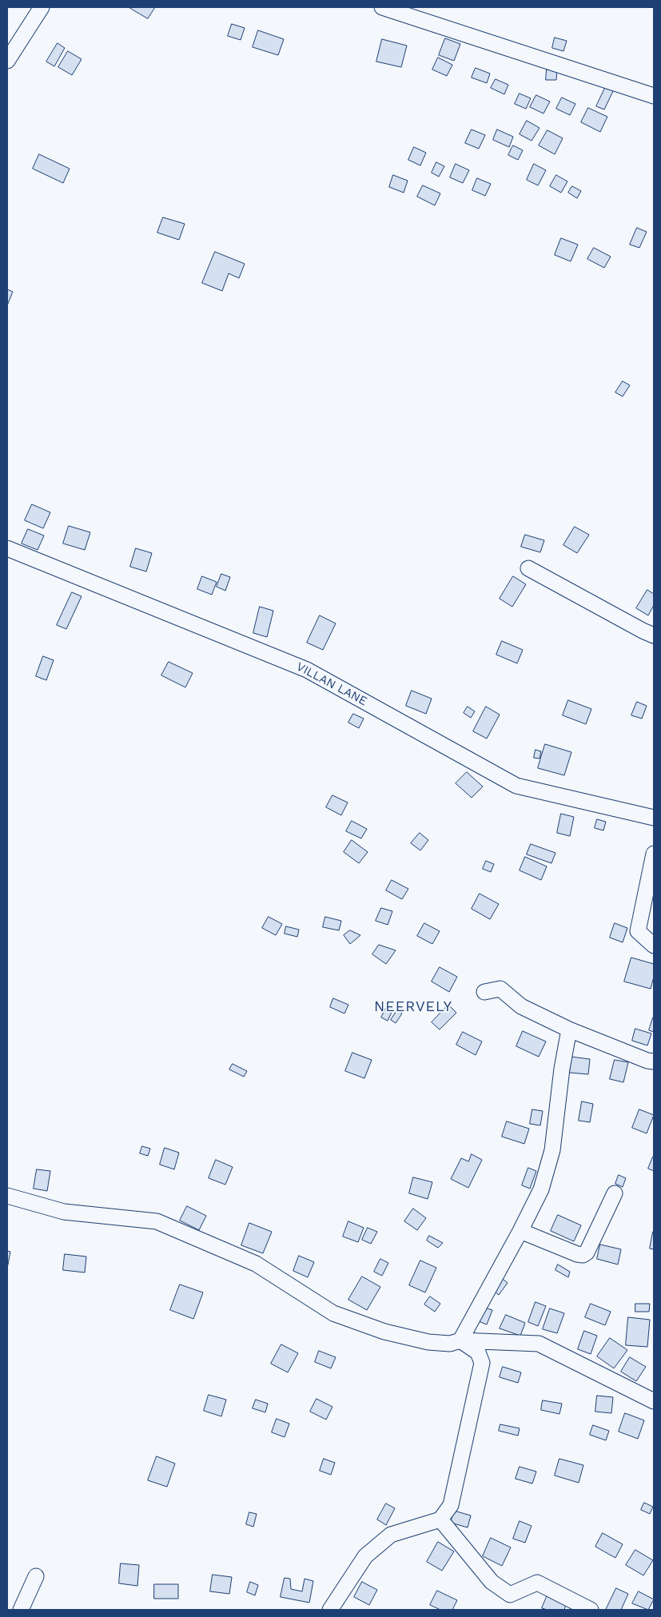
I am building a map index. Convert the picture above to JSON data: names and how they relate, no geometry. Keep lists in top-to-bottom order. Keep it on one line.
{"streets":{"street":["VILLAN LANE"]},"districts":["NEERVELY"]}
